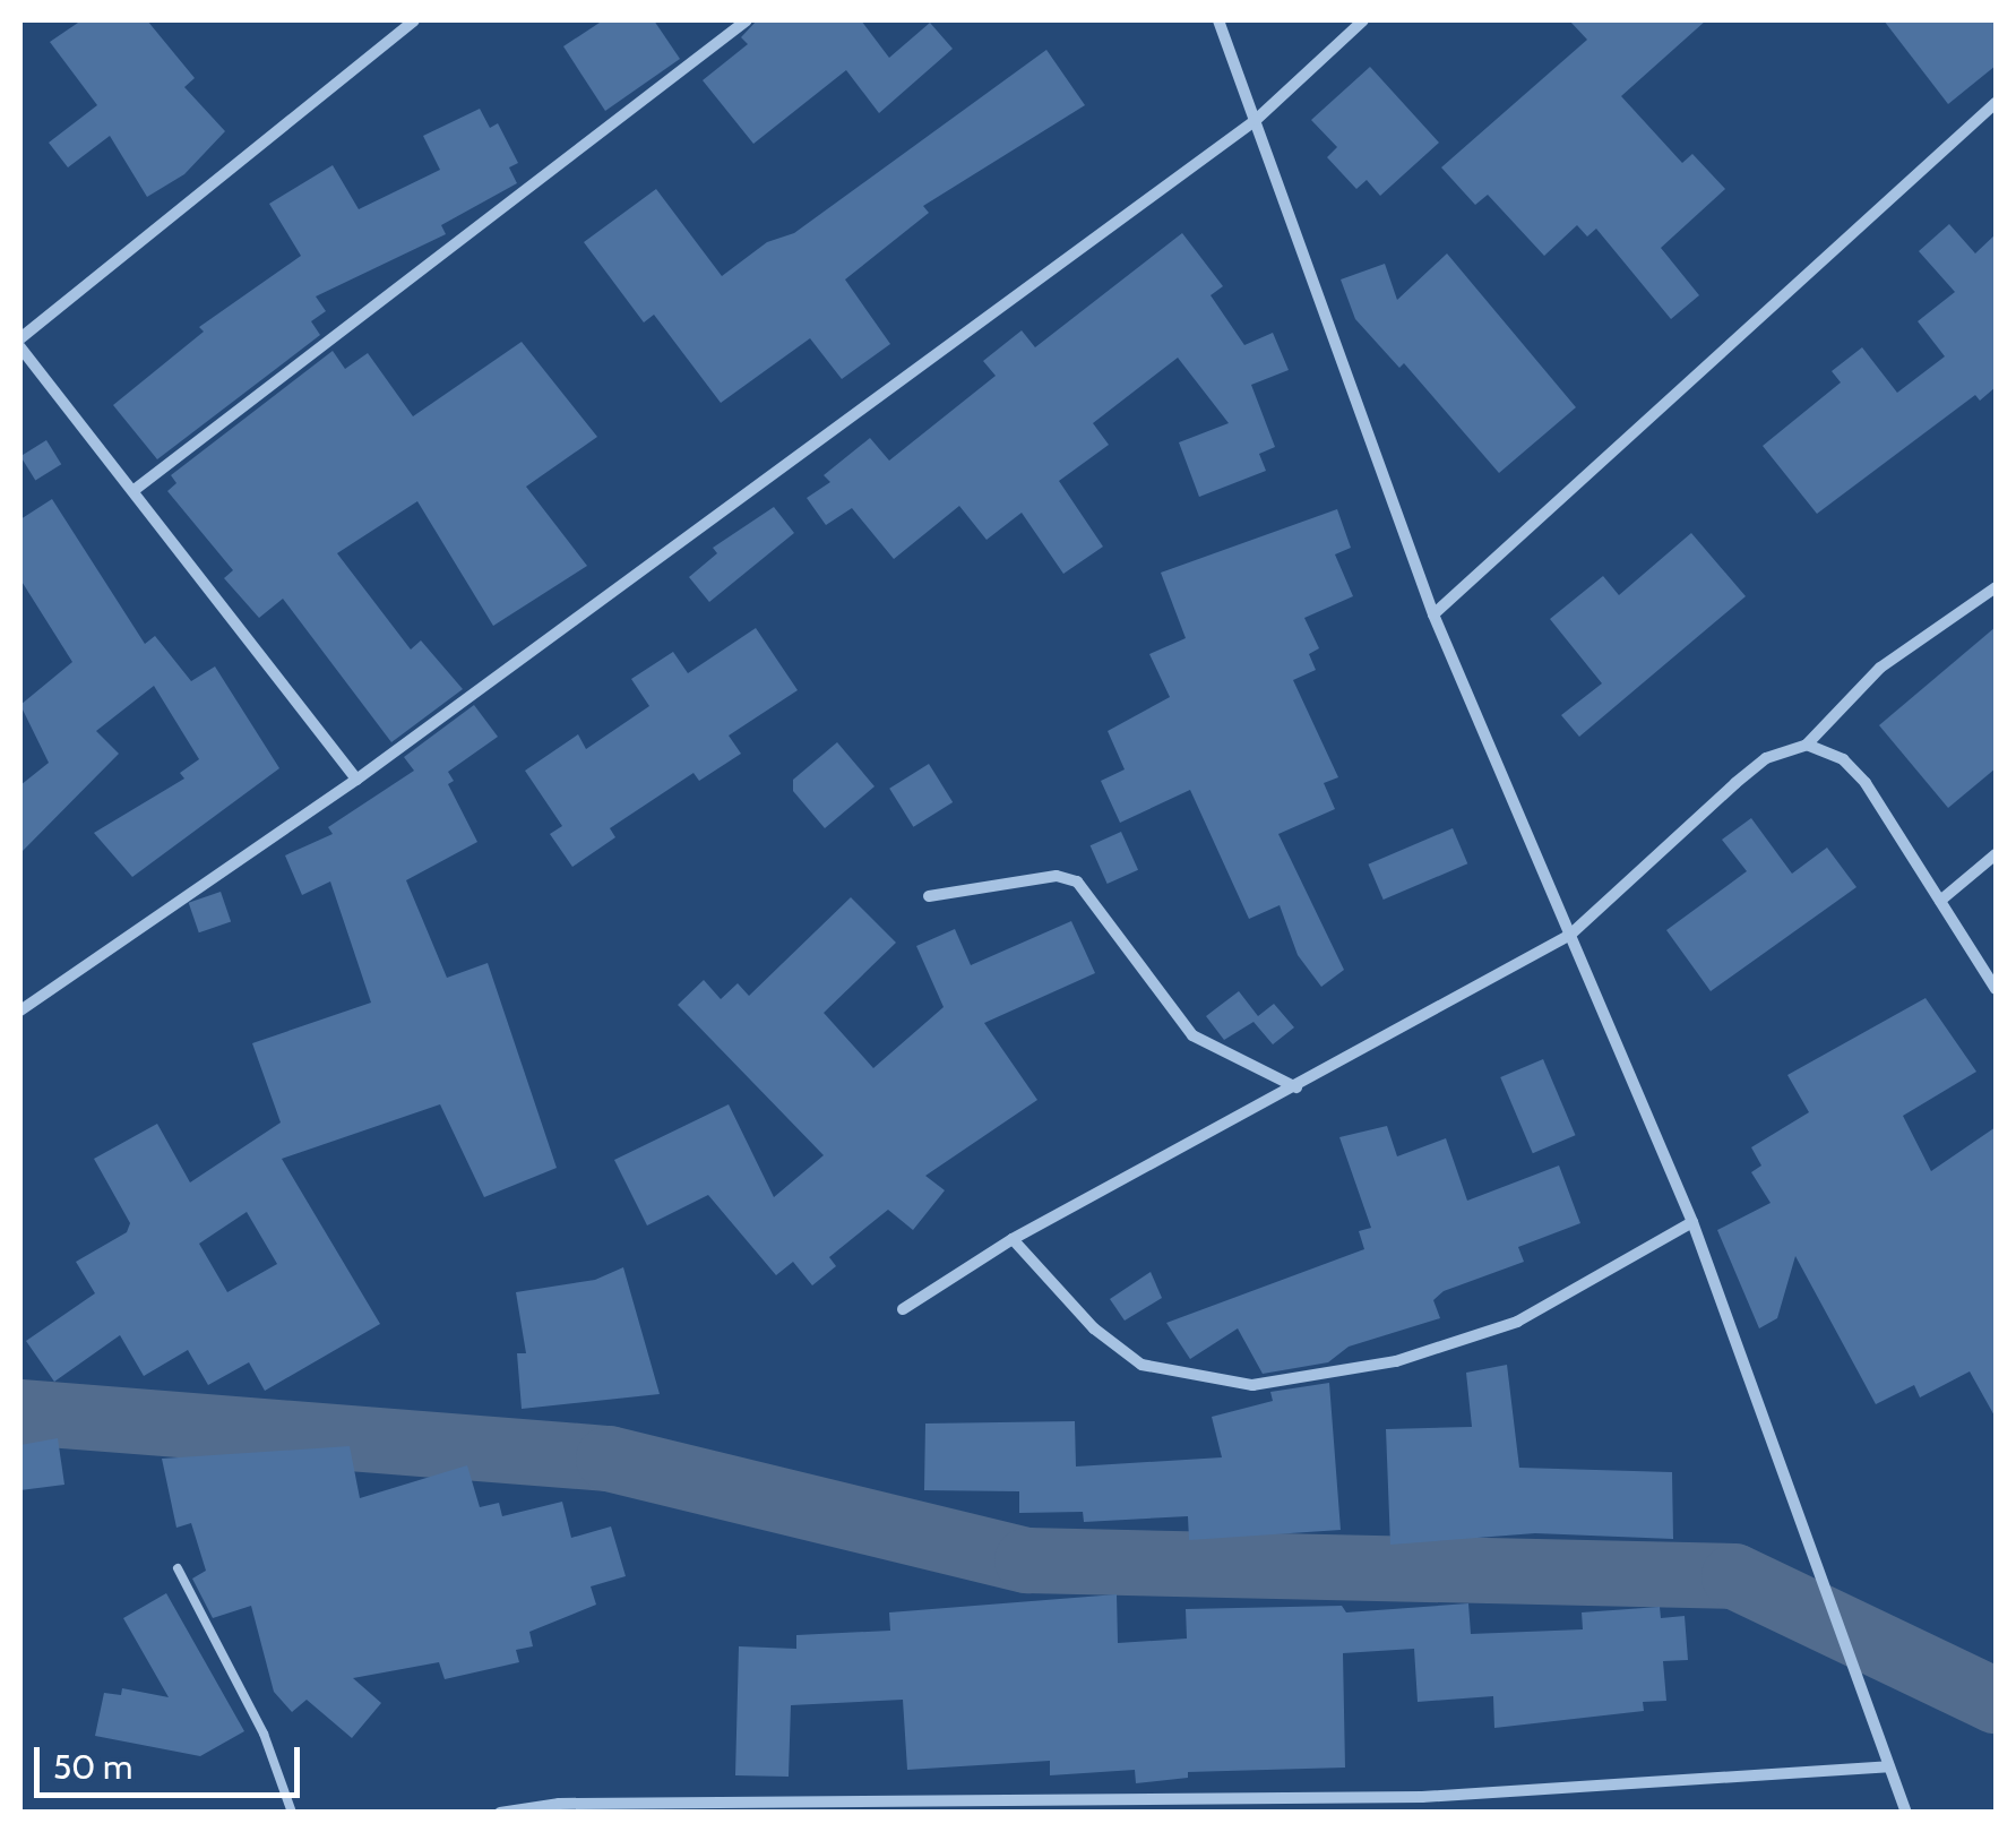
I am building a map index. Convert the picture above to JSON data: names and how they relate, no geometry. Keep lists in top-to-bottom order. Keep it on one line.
{"scale_bar":"50 m"}
